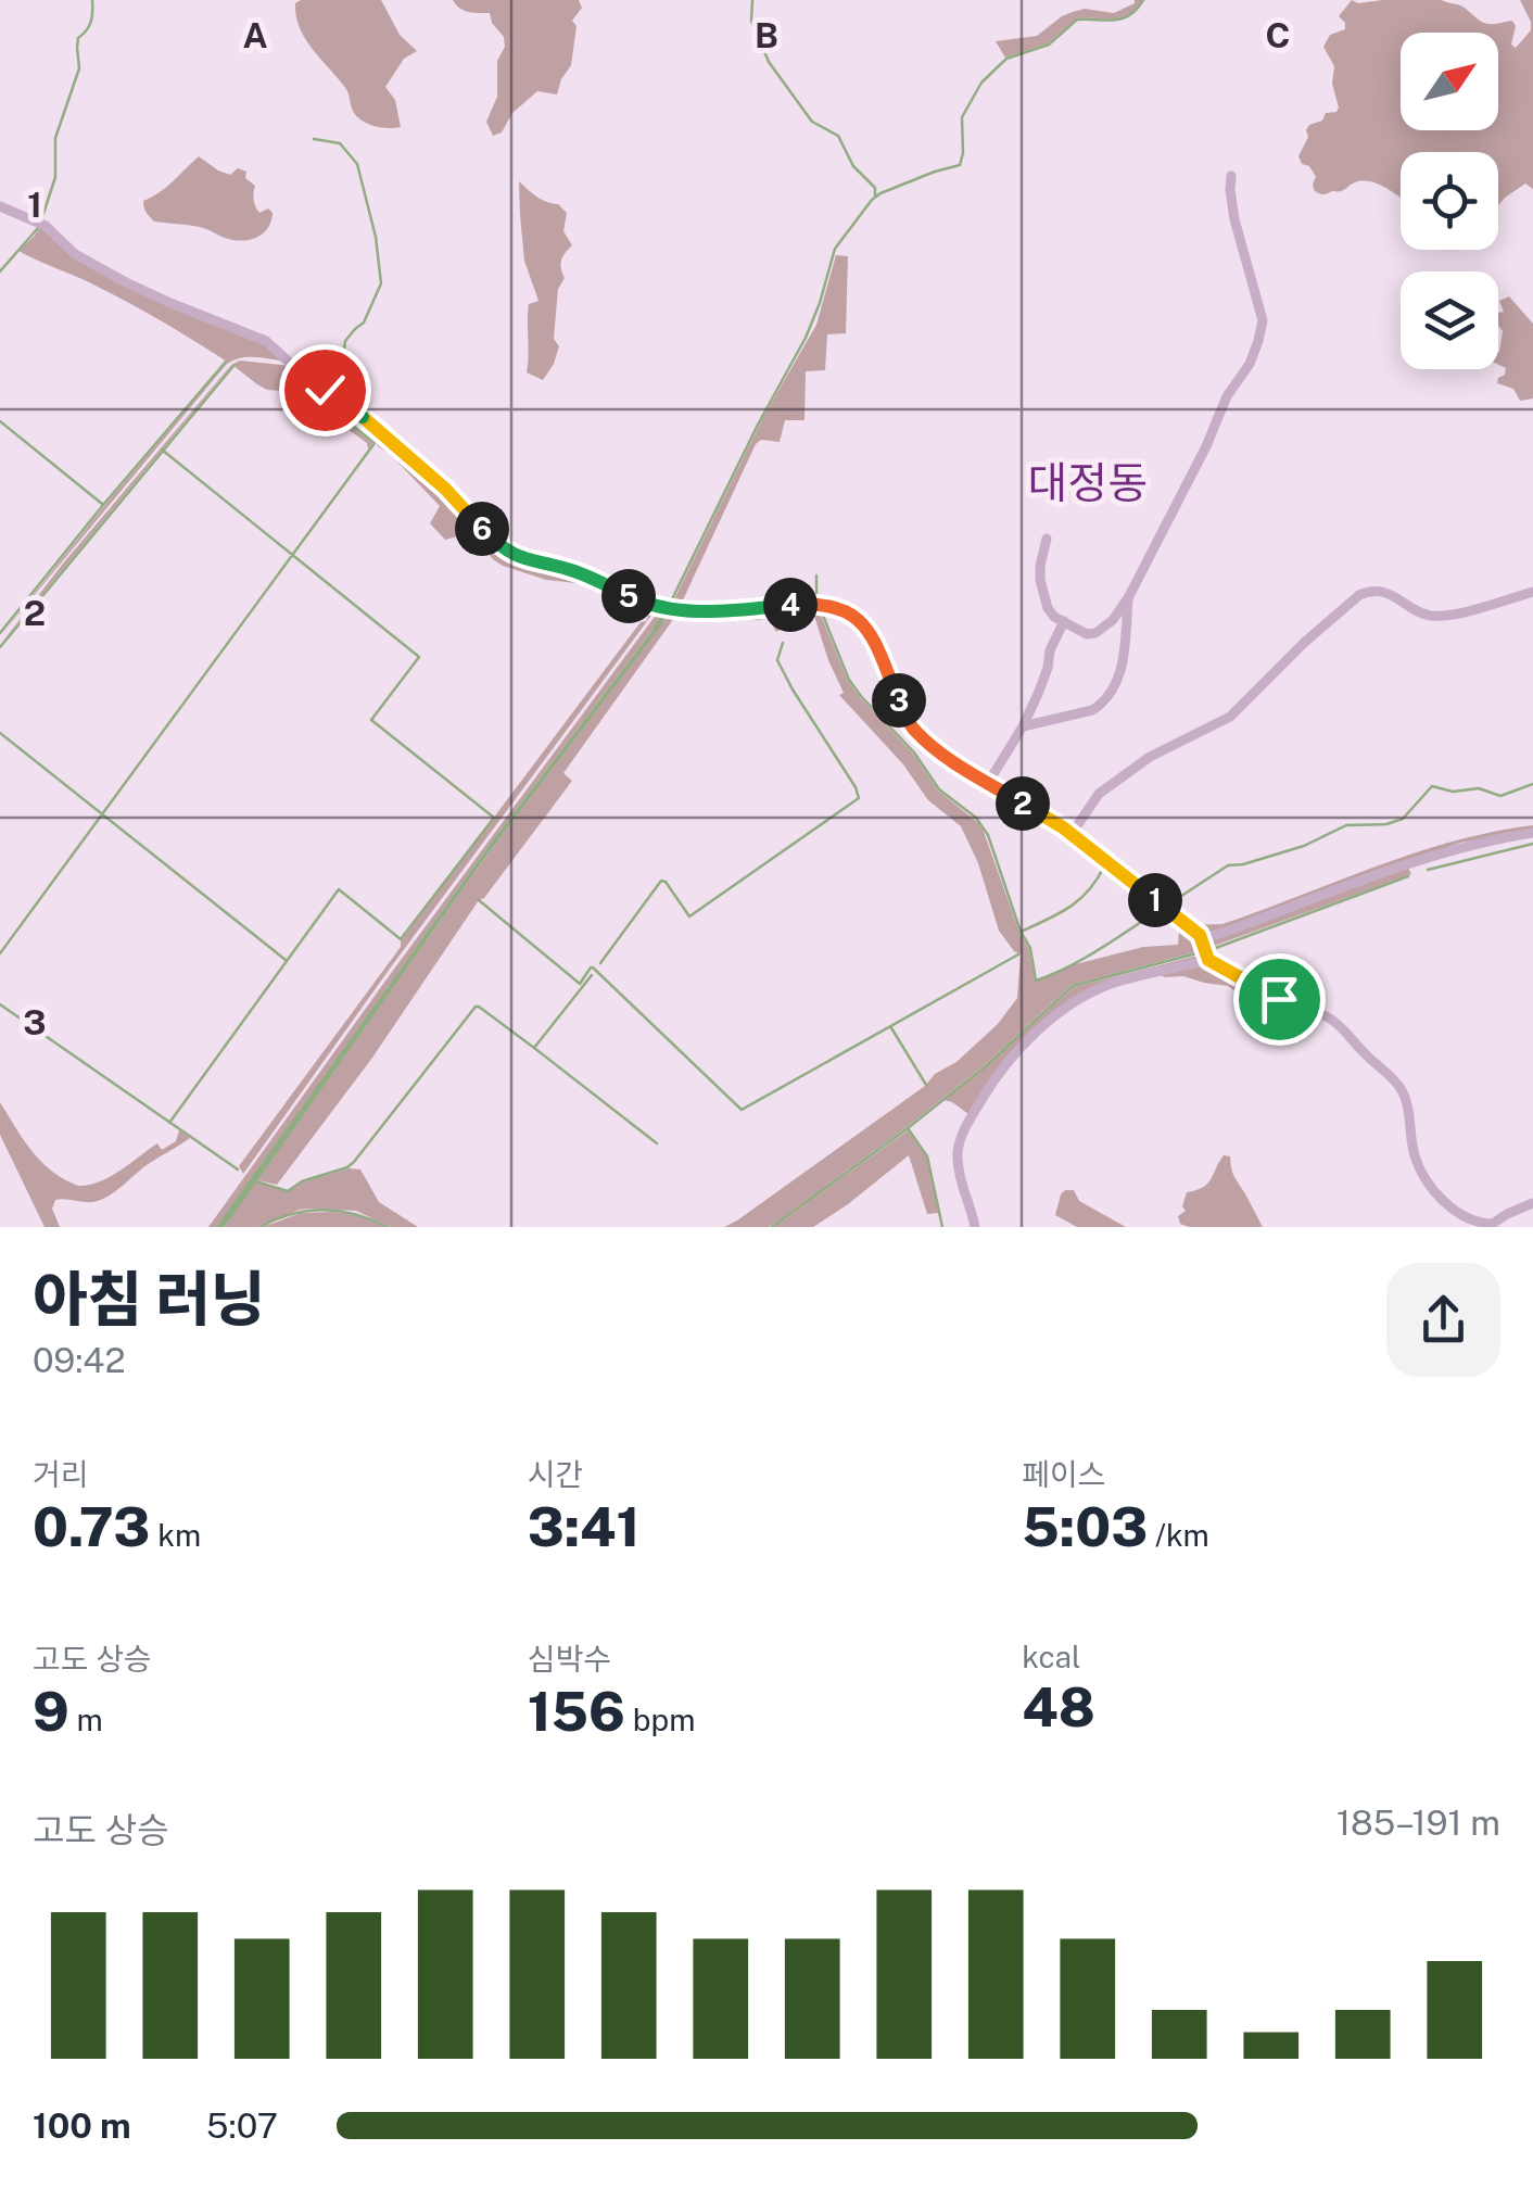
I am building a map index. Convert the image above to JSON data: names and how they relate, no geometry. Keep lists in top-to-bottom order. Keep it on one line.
{"districts":["대정동"],"north":"top right","page":{"pins":["6","5","4","3","2","1"],"heading":["아침 러닝","09:42"],"stats":[["거리","0.73 km"],["시간","3:41"],["페이스","5:03 /km"],["고도 상승","9 m"],["심박수","156 bpm"],["kcal","48"]],"chart":["고도 상승","185–191 m"],"list":[{"name":"100 m","note":"5:07"}]},"grid":{"columns":["A","B","C"],"rows":["1","2","3"]}}
